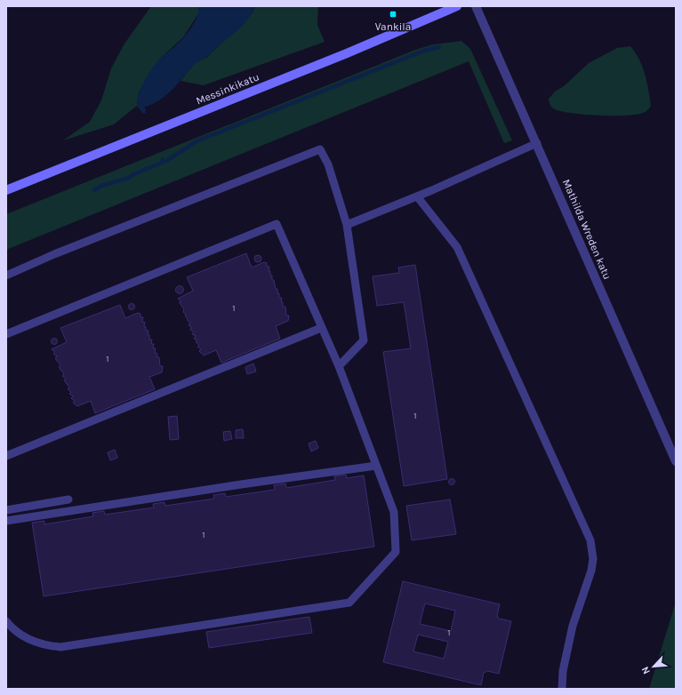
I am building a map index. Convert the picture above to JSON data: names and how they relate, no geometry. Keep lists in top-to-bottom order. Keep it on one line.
{"streets":{"street":["Messinkikatu","Mathilda Wreden katu"]},"places":{"transit":["Vankila"]},"house_numbers":["1","1","1","1","1"],"north":"bottom left"}
